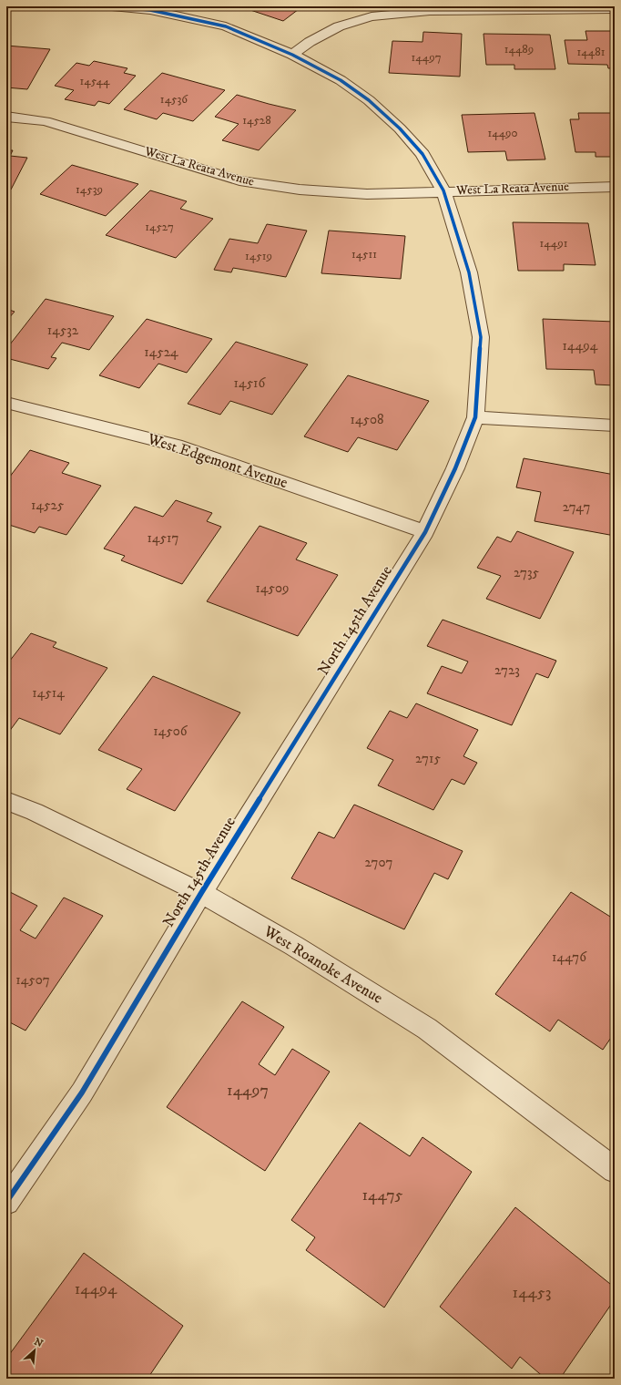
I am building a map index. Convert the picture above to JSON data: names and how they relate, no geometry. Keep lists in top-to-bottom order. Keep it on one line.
{"streets":{"street":["West La Reata Avenue","West Edgemont Avenue","North 145th Avenue","West Roanoke Avenue"]},"crossings":[["West La Reata Avenue","North 145th Avenue"],["West Edgemont Avenue","North 145th Avenue"],["North 145th Avenue","West Roanoke Avenue"]],"house_numbers":["14489","14481","14497","14544","14536","14528","14490","14539","14527","14491","14511","14519","14532","14494","14524","14516","14508","14525","2747","14517","2735","14509","2723","14514","14506","2715","2707","14476","14507","14497","14475","14494","14453"],"north":"top right"}
